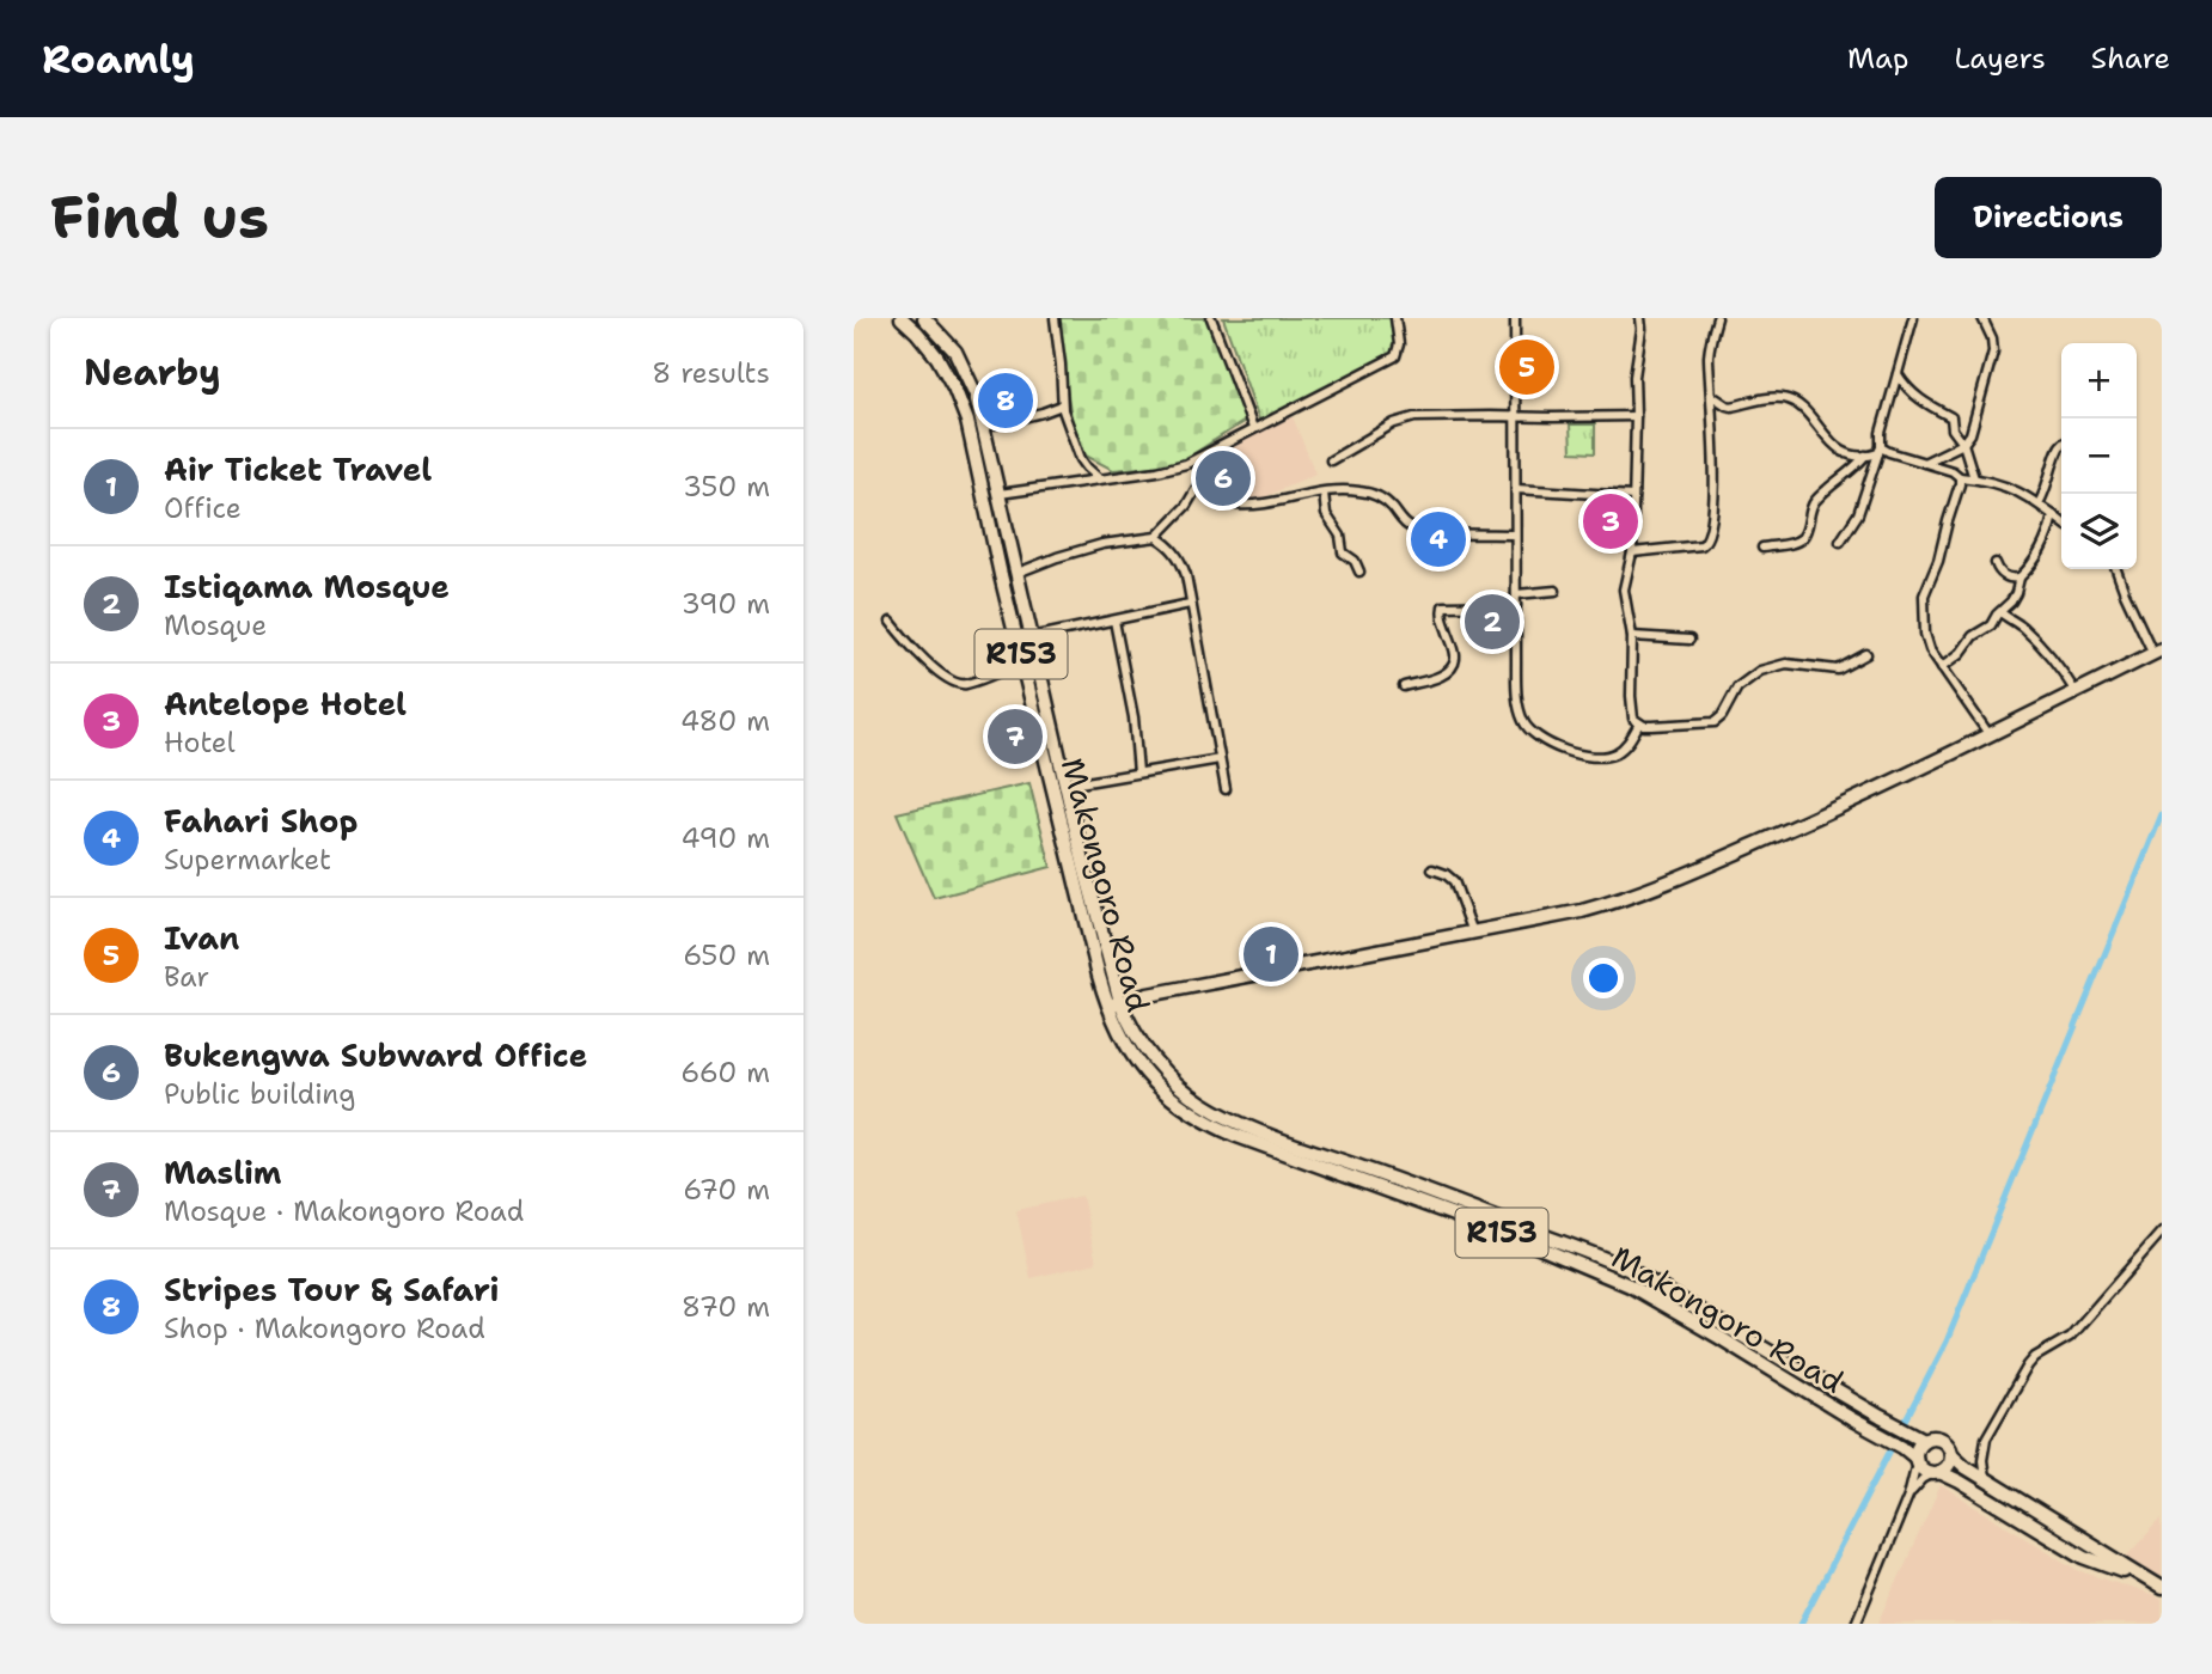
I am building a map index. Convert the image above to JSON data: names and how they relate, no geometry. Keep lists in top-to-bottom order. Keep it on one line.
{"streets":{"main road":["R153","Makongoro Road"]},"page":{"header":"Roamly","nav":["Map","Layers","Share"],"buttons":"Directions","title":"Find us","heading":["Nearby","8 results"],"pins":["5","8","6","3","4","2","7","1"],"map_buttons":["+","−"],"list":[{"mark":"1","name":"Air Ticket Travel","note":"Office","value":"350 m"},{"mark":"2","name":"Istiqama Mosque","note":"Mosque","value":"390 m"},{"mark":"3","name":"Antelope Hotel","note":"Hotel","value":"480 m"},{"mark":"4","name":"Fahari Shop","note":"Supermarket","value":"490 m"},{"mark":"5","name":"Ivan","note":"Bar","value":"650 m"},{"mark":"6","name":"Bukengwa Subward Office","note":"Public building","value":"660 m"},{"mark":"7","name":"Maslim","note":"Mosque · Makongoro Road","value":"670 m"},{"mark":"8","name":"Stripes Tour & Safari","note":"Shop · Makongoro Road","value":"870 m"}]}}
